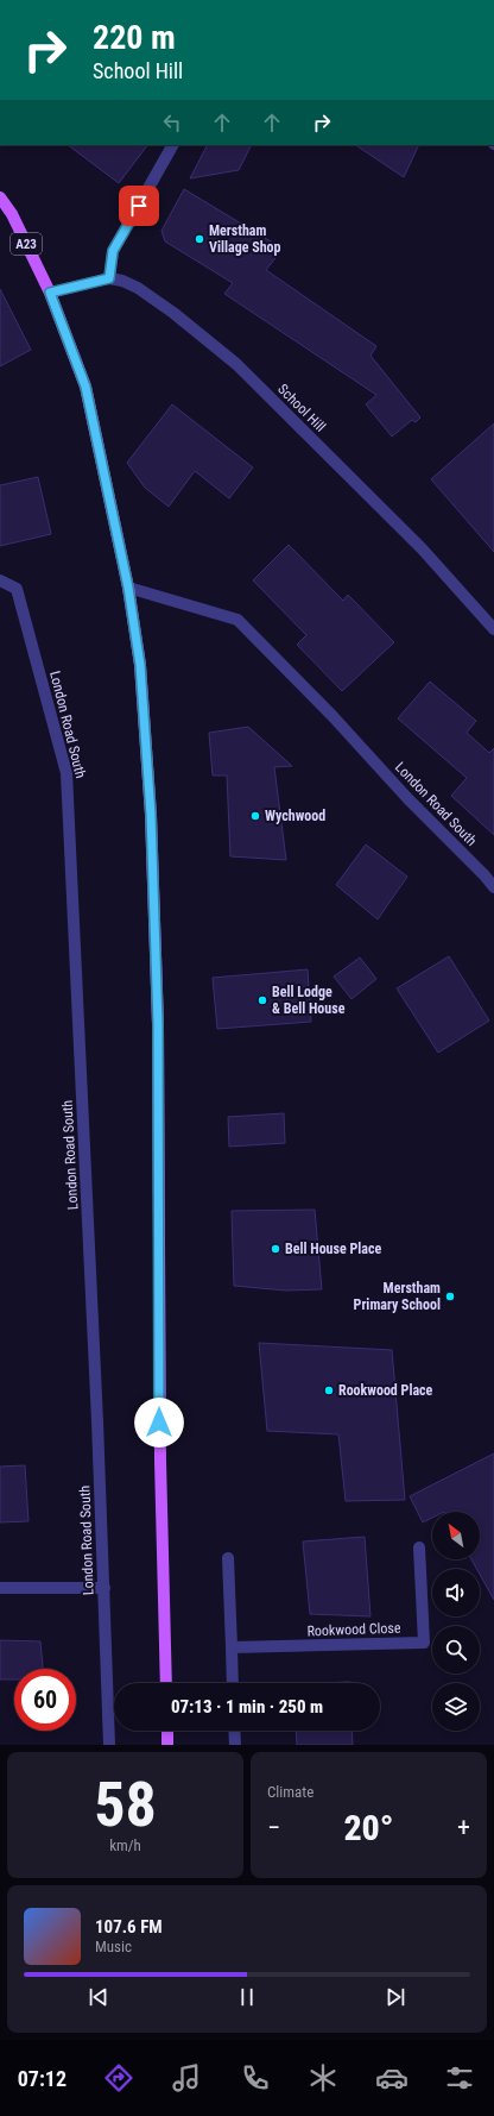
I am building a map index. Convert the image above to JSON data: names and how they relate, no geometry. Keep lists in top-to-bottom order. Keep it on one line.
{"streets":{"main road":["A23"],"street":["School Hill","London Road South","Rookwood Close"]},"crossings":[["A23","London Road South"]],"places":["Merstham Village Shop","Wychwood","Bell Lodge & Bell House","Bell House Place","Merstham Primary School","Rookwood Place"],"north":"top left","page":{"turn":["220 m","School Hill"],"limit":"60","trip":"07:13 · 1 min · 250 m","tile":[["58","km/h"],"Climate"],"heat":["−","20°","+"],"song":["107.6 FM","Music"],"tabs":"07:12"}}
